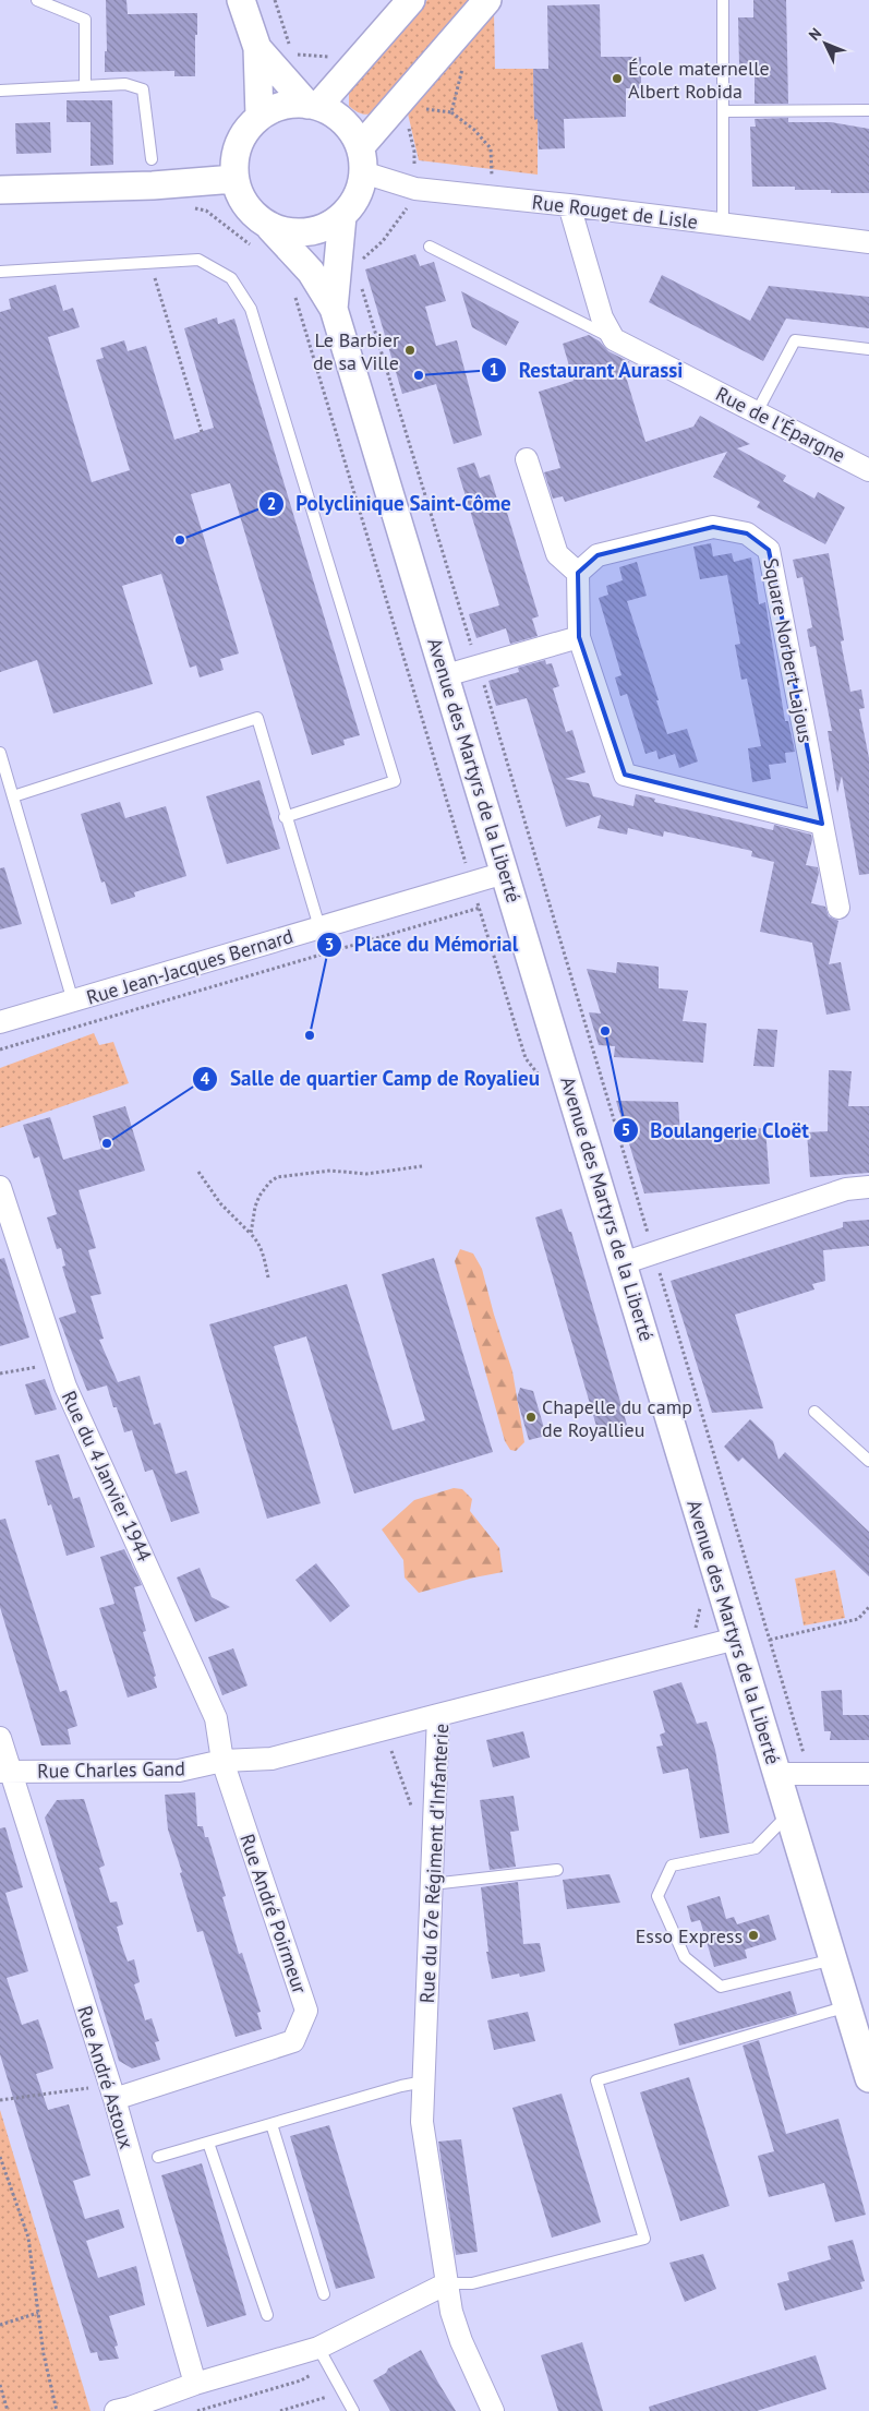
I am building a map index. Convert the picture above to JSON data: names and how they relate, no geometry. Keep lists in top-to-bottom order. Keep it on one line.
{"streets":{"street":["Rue Rouget de Lisle","Rue de l'Épargne","Square Norbert Lajous","Avenue des Martyrs de la Liberté","Rue Jean-Jacques Bernard","Rue du 4 Janvier 1944","Rue Charles Gand","Rue du 67e Régiment d'Infanterie","Rue André Poirmeur","Rue André Astoux"]},"crossings":[["Rue Rouget de Lisle","Avenue des Martyrs de la Liberté"],["Avenue des Martyrs de la Liberté","Rue Jean-Jacques Bernard"],["Avenue des Martyrs de la Liberté","Rue du 67e Régiment d'Infanterie"],["Rue du 4 Janvier 1944","Rue Charles Gand"],["Rue du 4 Janvier 1944","Rue André Poirmeur"],["Rue Charles Gand","Rue du 67e Régiment d'Infanterie"],["Rue Charles Gand","Rue André Poirmeur"],["Rue Charles Gand","Rue André Astoux"],["Rue André Poirmeur","Rue André Astoux"]],"places":["École maternelle Albert Robida","Le Barbier de sa Ville","Restaurant Aurassi","Polyclinique Saint-Côme","Boulangerie Cloët","Place du Mémorial","Salle de quartier Camp de Royalieu","Chapelle du camp de Royallieu","Esso Express"],"north":"top left"}
